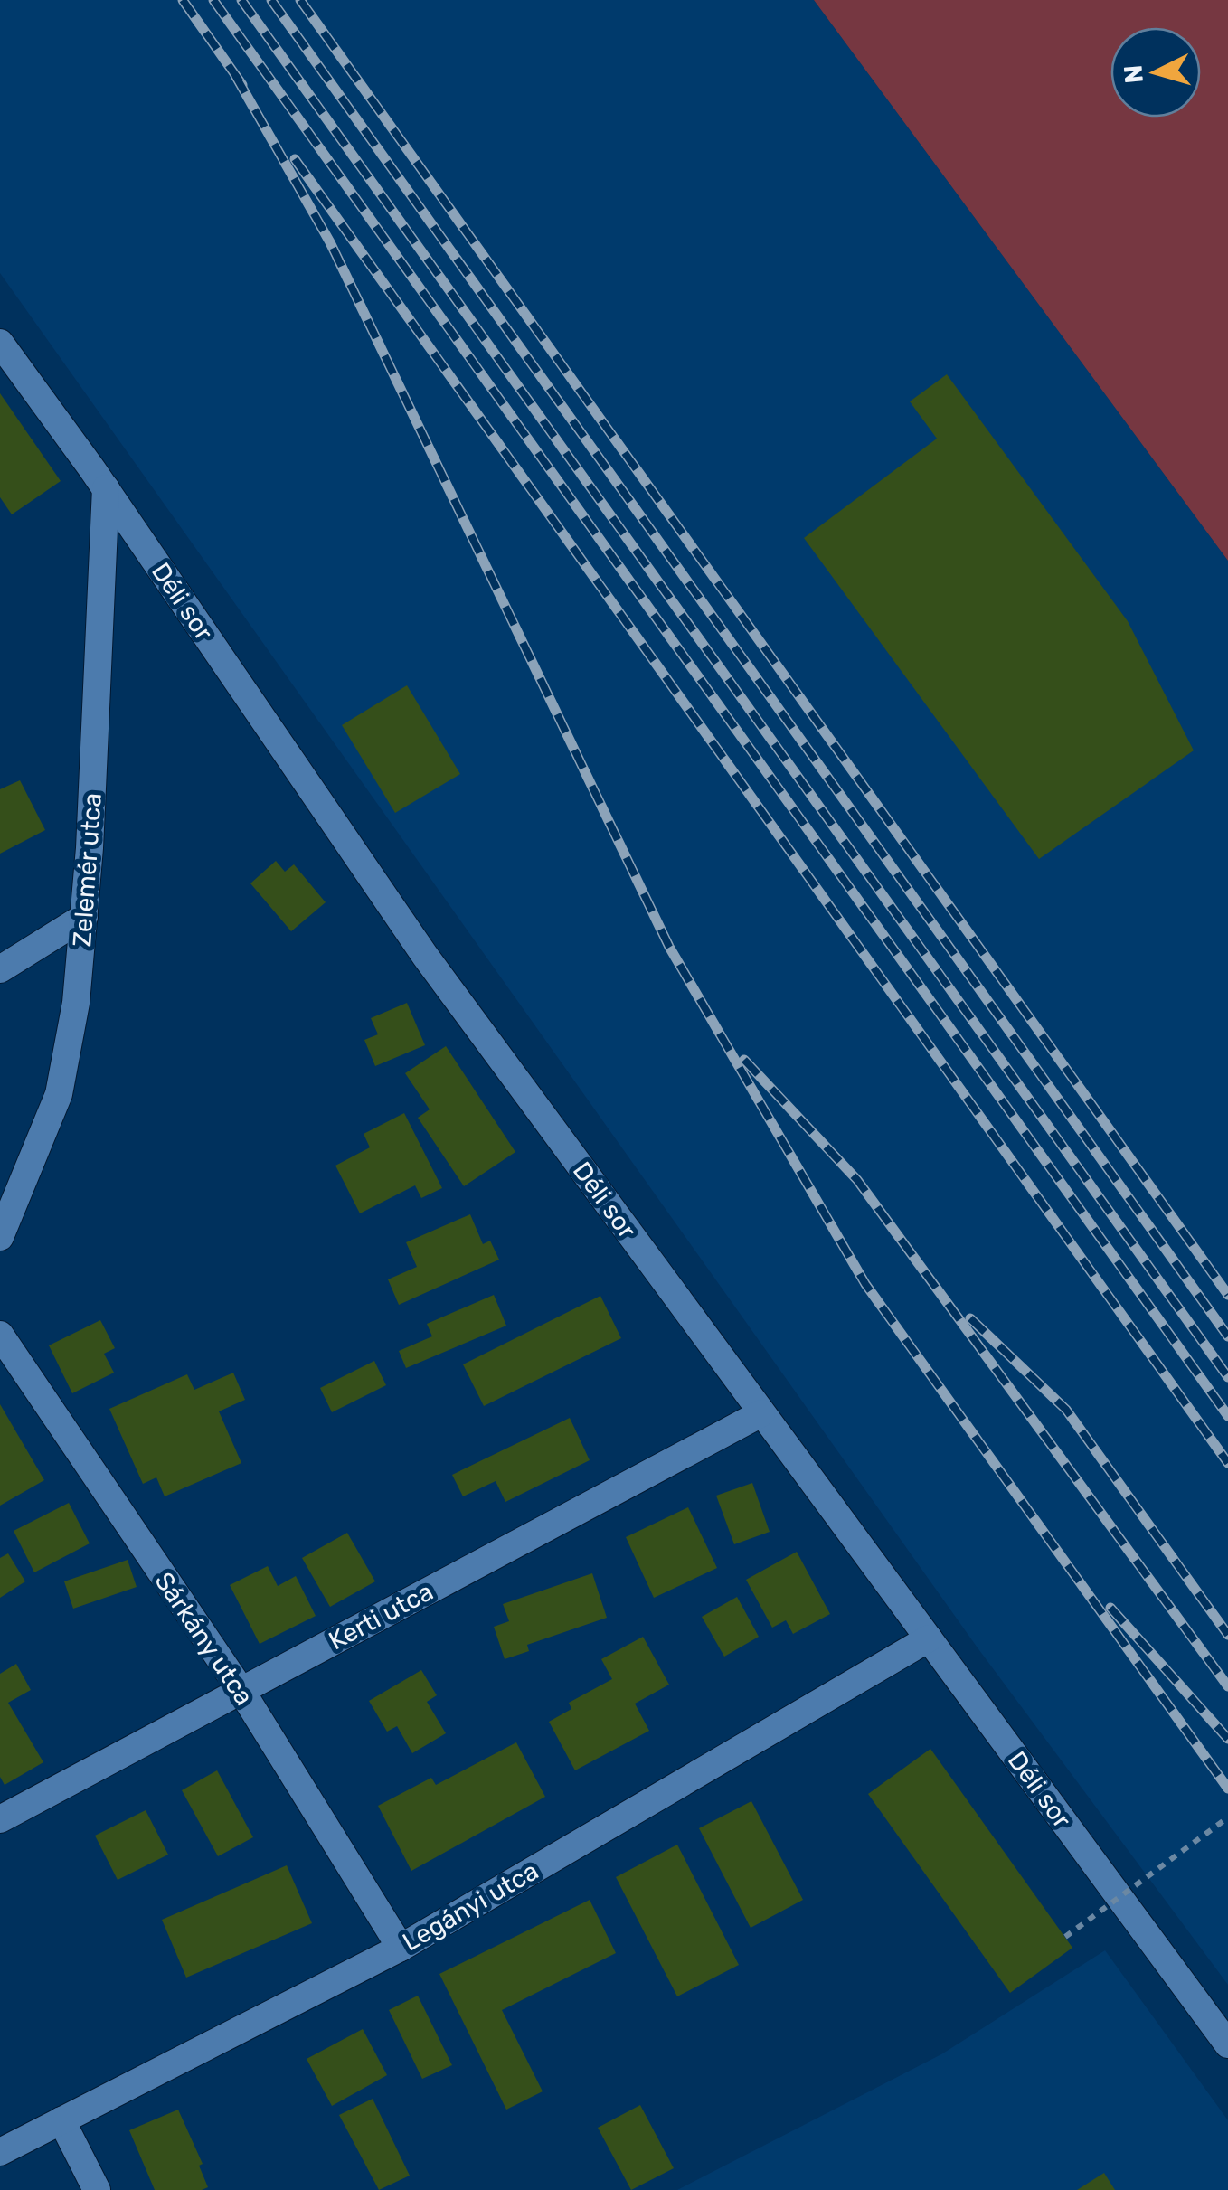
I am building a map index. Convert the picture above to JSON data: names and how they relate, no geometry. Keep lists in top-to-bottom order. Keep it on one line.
{"streets":{"street":["Déli sor","Zelemér utca","Kerti utca","Sárkány utca","Legányi utca"]},"crossings":[["Déli sor","Zelemér utca"],["Déli sor","Kerti utca"],["Déli sor","Legányi utca"],["Kerti utca","Sárkány utca"],["Sárkány utca","Legányi utca"]],"north":"left"}
